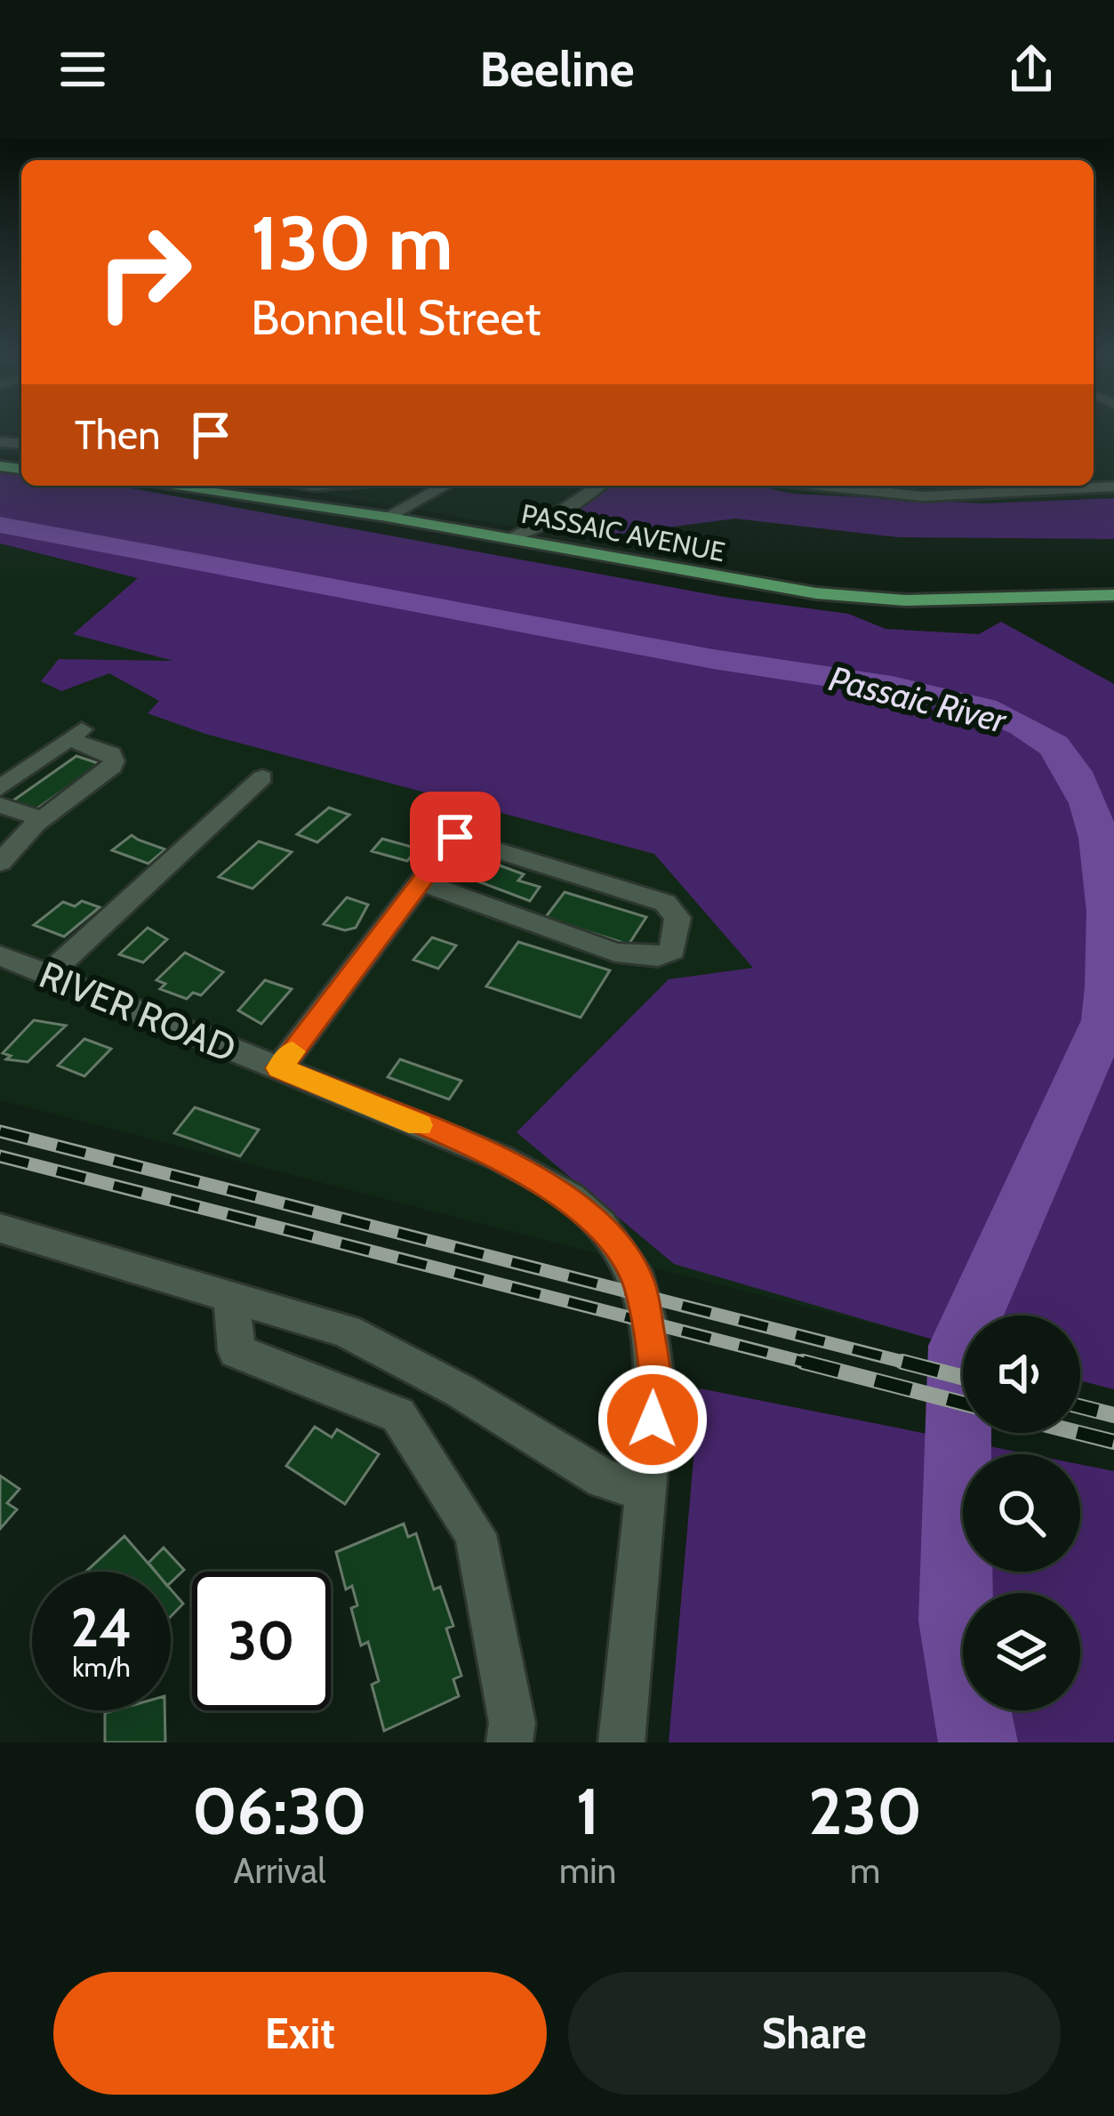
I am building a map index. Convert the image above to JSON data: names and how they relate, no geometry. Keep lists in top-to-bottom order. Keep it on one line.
{"streets":{"main road":["PASSAIC AVENUE"],"street":["RIVER ROAD"]},"water":["Passaic River"],"page":{"header":"Beeline","turn":["130 m","Bonnell Street"],"then":"Then","speed":"24 km/h","limit":"30","eta":["06:30","Arrival","1","min","230","m"],"buttons":["Exit","Share"]}}
